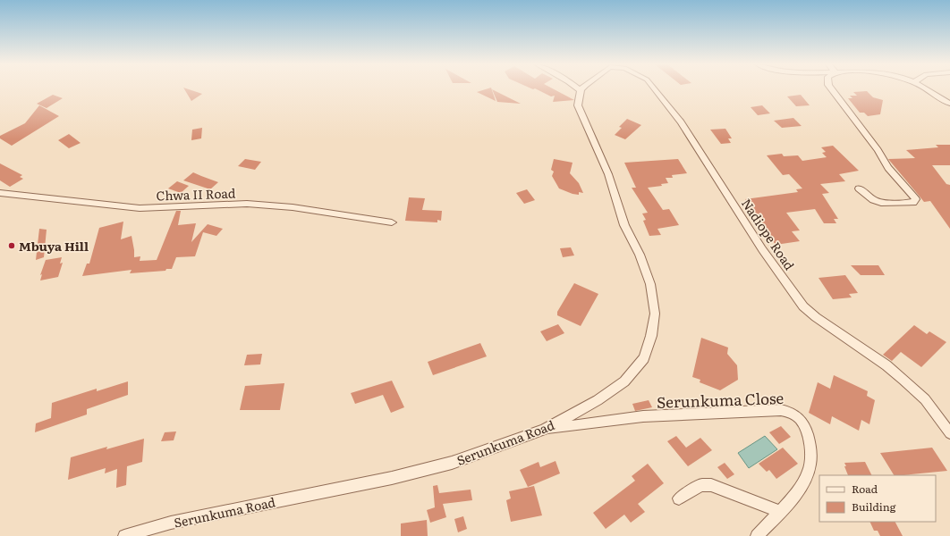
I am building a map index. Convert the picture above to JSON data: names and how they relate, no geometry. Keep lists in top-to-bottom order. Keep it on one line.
{"streets":{"street":["Chwa II Road","Nadiope Road","Serunkuma Close","Serunkuma Road"]},"crossings":[["Serunkuma Close","Serunkuma Road"]],"places":["Mbuya Hill"],"legend":["Road","Building"]}
